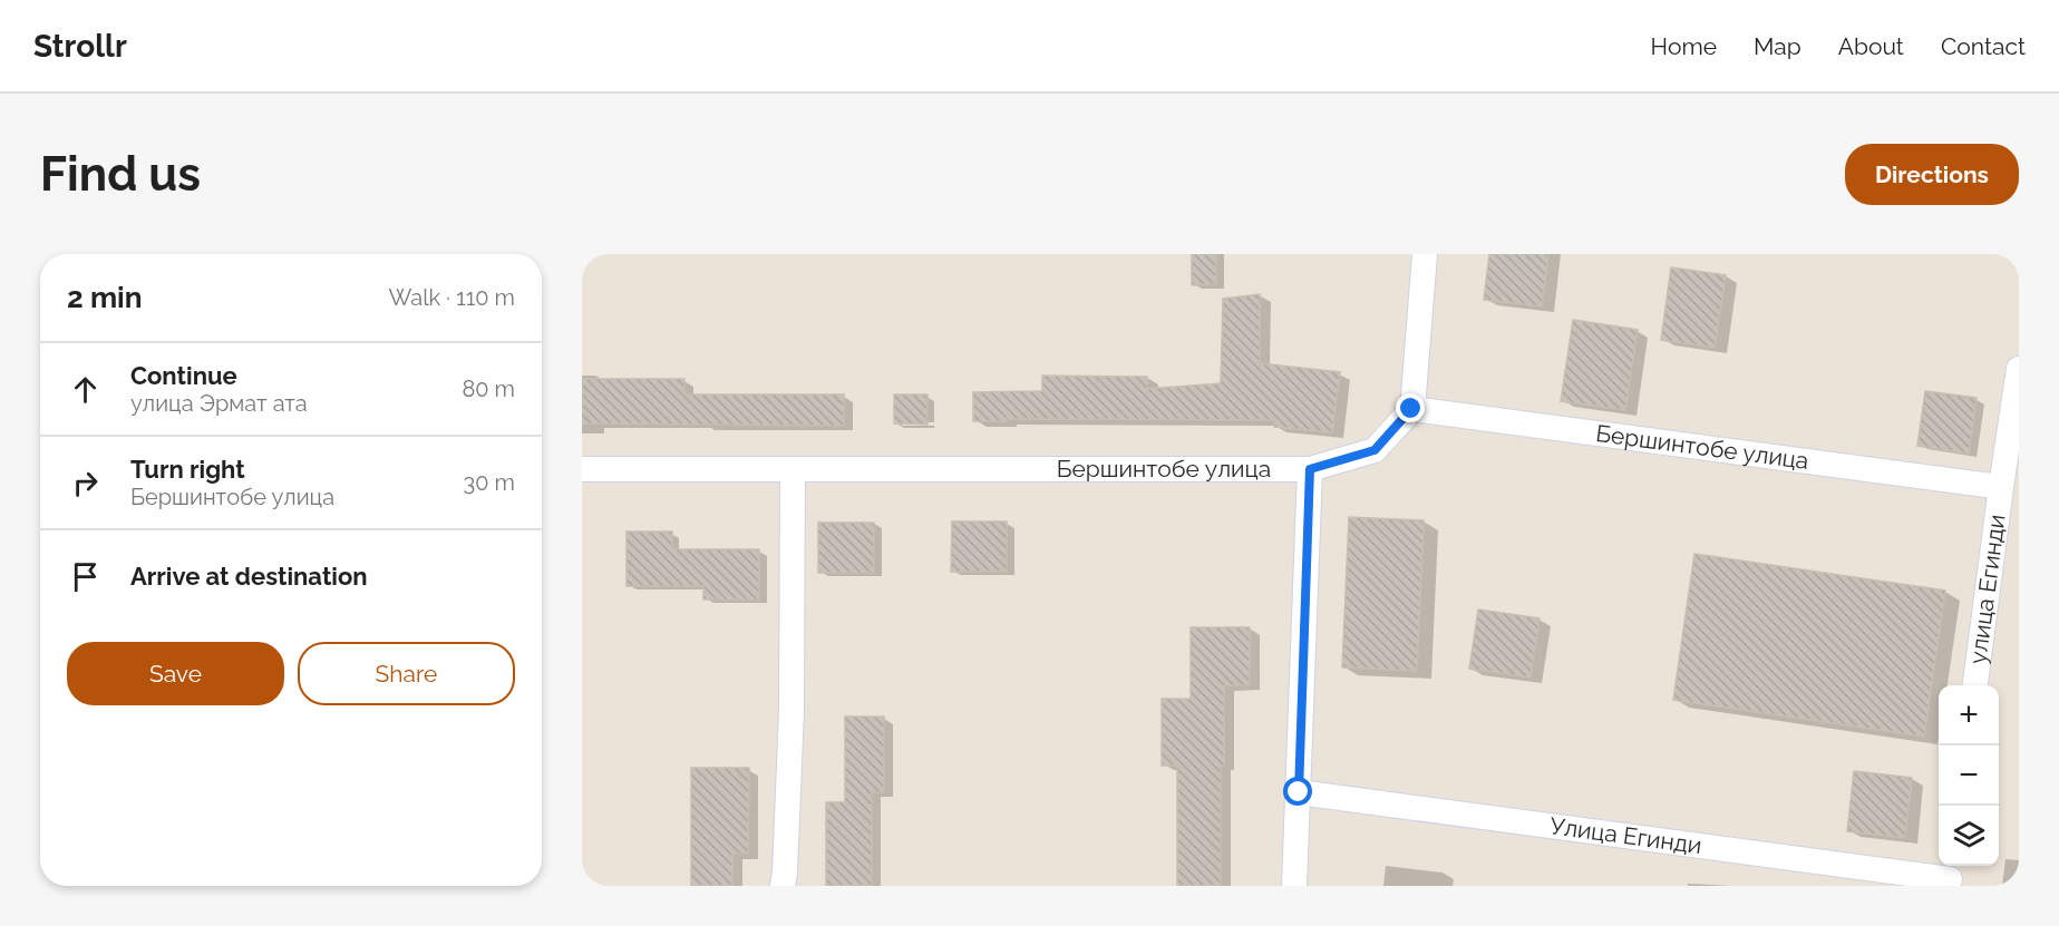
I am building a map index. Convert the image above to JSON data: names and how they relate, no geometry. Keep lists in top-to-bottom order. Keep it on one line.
{"streets":{"street":["Бершинтобе улица","улица Егинди","Улица Егинди"]},"crossings":[["Бершинтобе улица","улица Егинди"]],"page":{"header":"Strollr","nav":["Home","Map","About","Contact"],"buttons":["Directions",["Save","Share"]],"title":"Find us","heading":["2 min","Walk · 110 m"],"list":[["Continue","улица Эрмат ата","80 m"],["Turn right","Бершинтобе улица","30 m"],"Arrive at destination"],"map_buttons":["+","−"]}}
